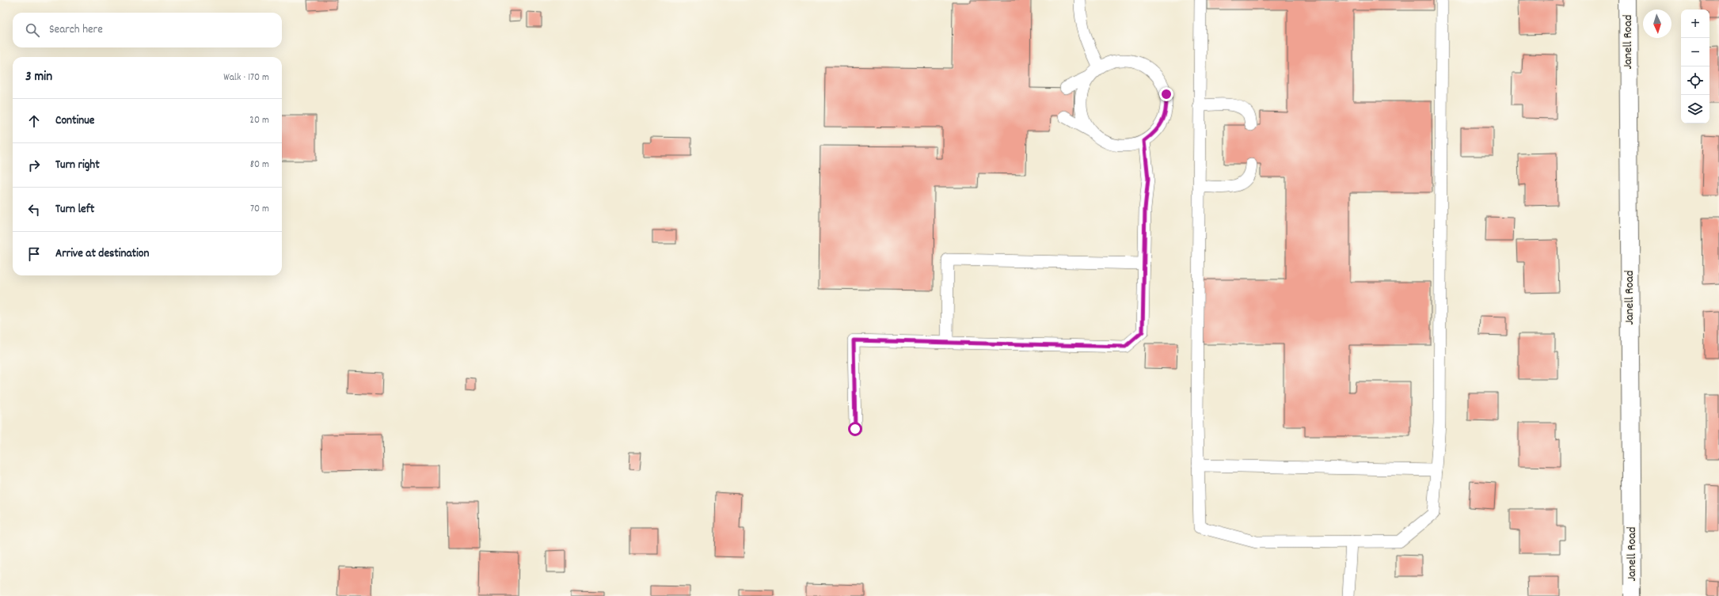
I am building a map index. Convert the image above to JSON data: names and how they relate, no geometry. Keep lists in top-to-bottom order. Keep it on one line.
{"streets":{"street":["Janell Road"]},"north":"bottom","page":{"map_buttons":["+","−"],"search":"Search here","heading":["3 min","Walk · 170 m"],"list":[["Continue","20 m"],["Turn right","80 m"],["Turn left","70 m"],"Arrive at destination"]}}
